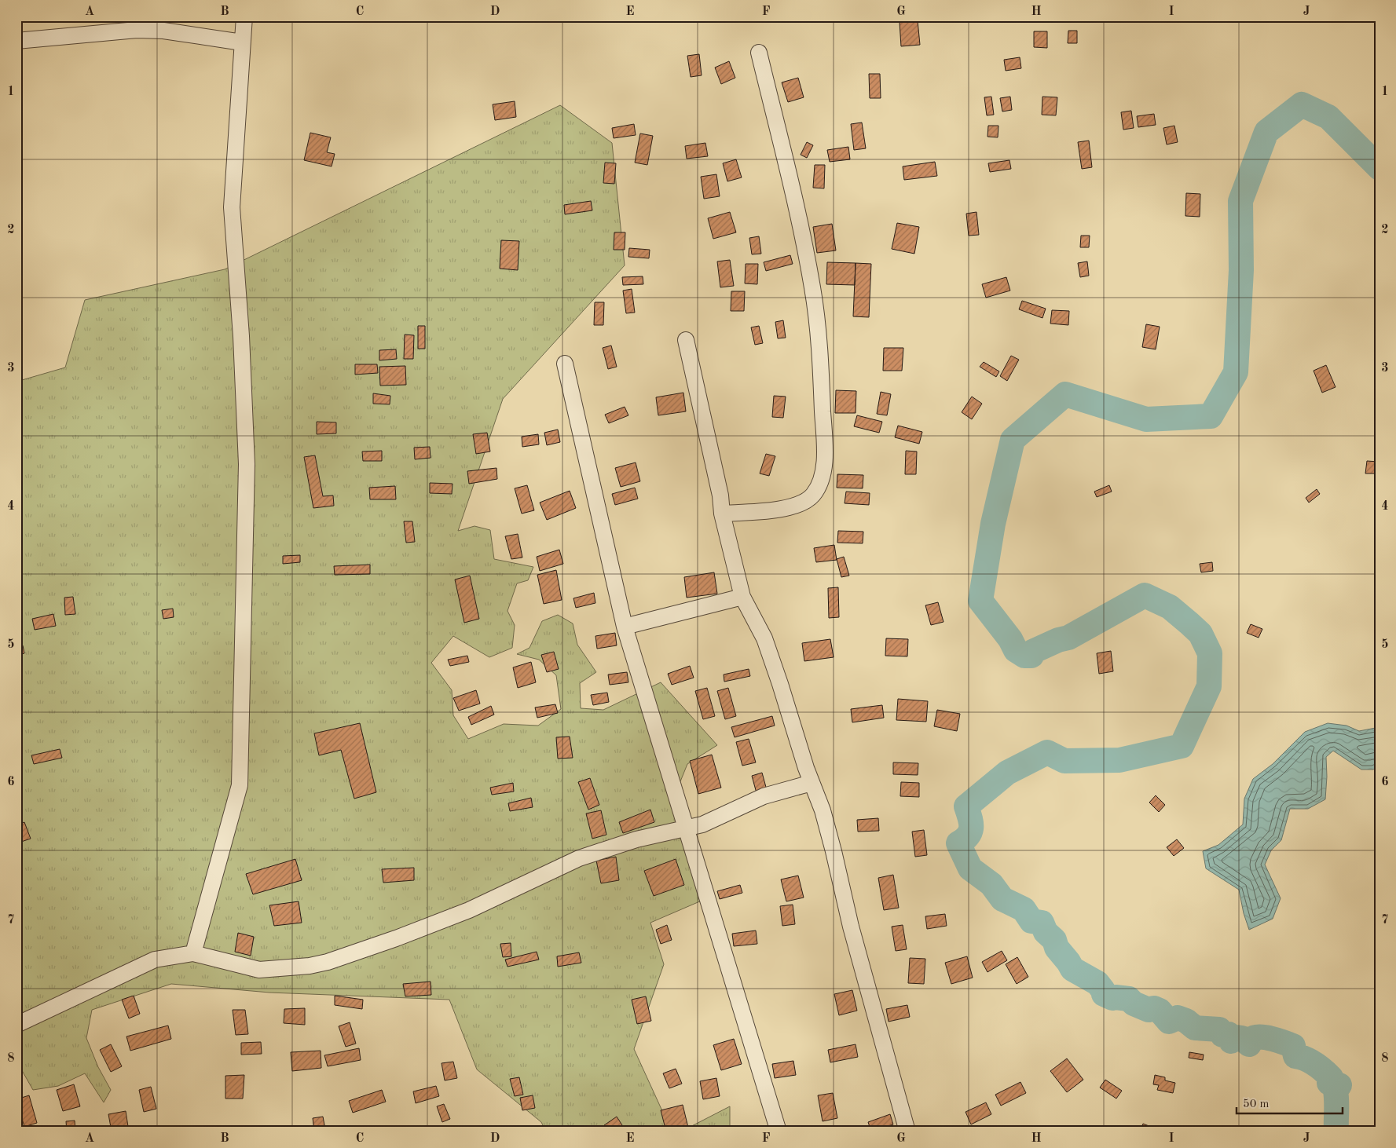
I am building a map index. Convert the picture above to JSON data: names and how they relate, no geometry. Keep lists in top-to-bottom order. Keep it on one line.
{"scale_bar":"50 m","grid":{"columns":["A","B","C","D","E","F","G","H","I","J"],"rows":["1","2","3","4","5","6","7","8"]}}
